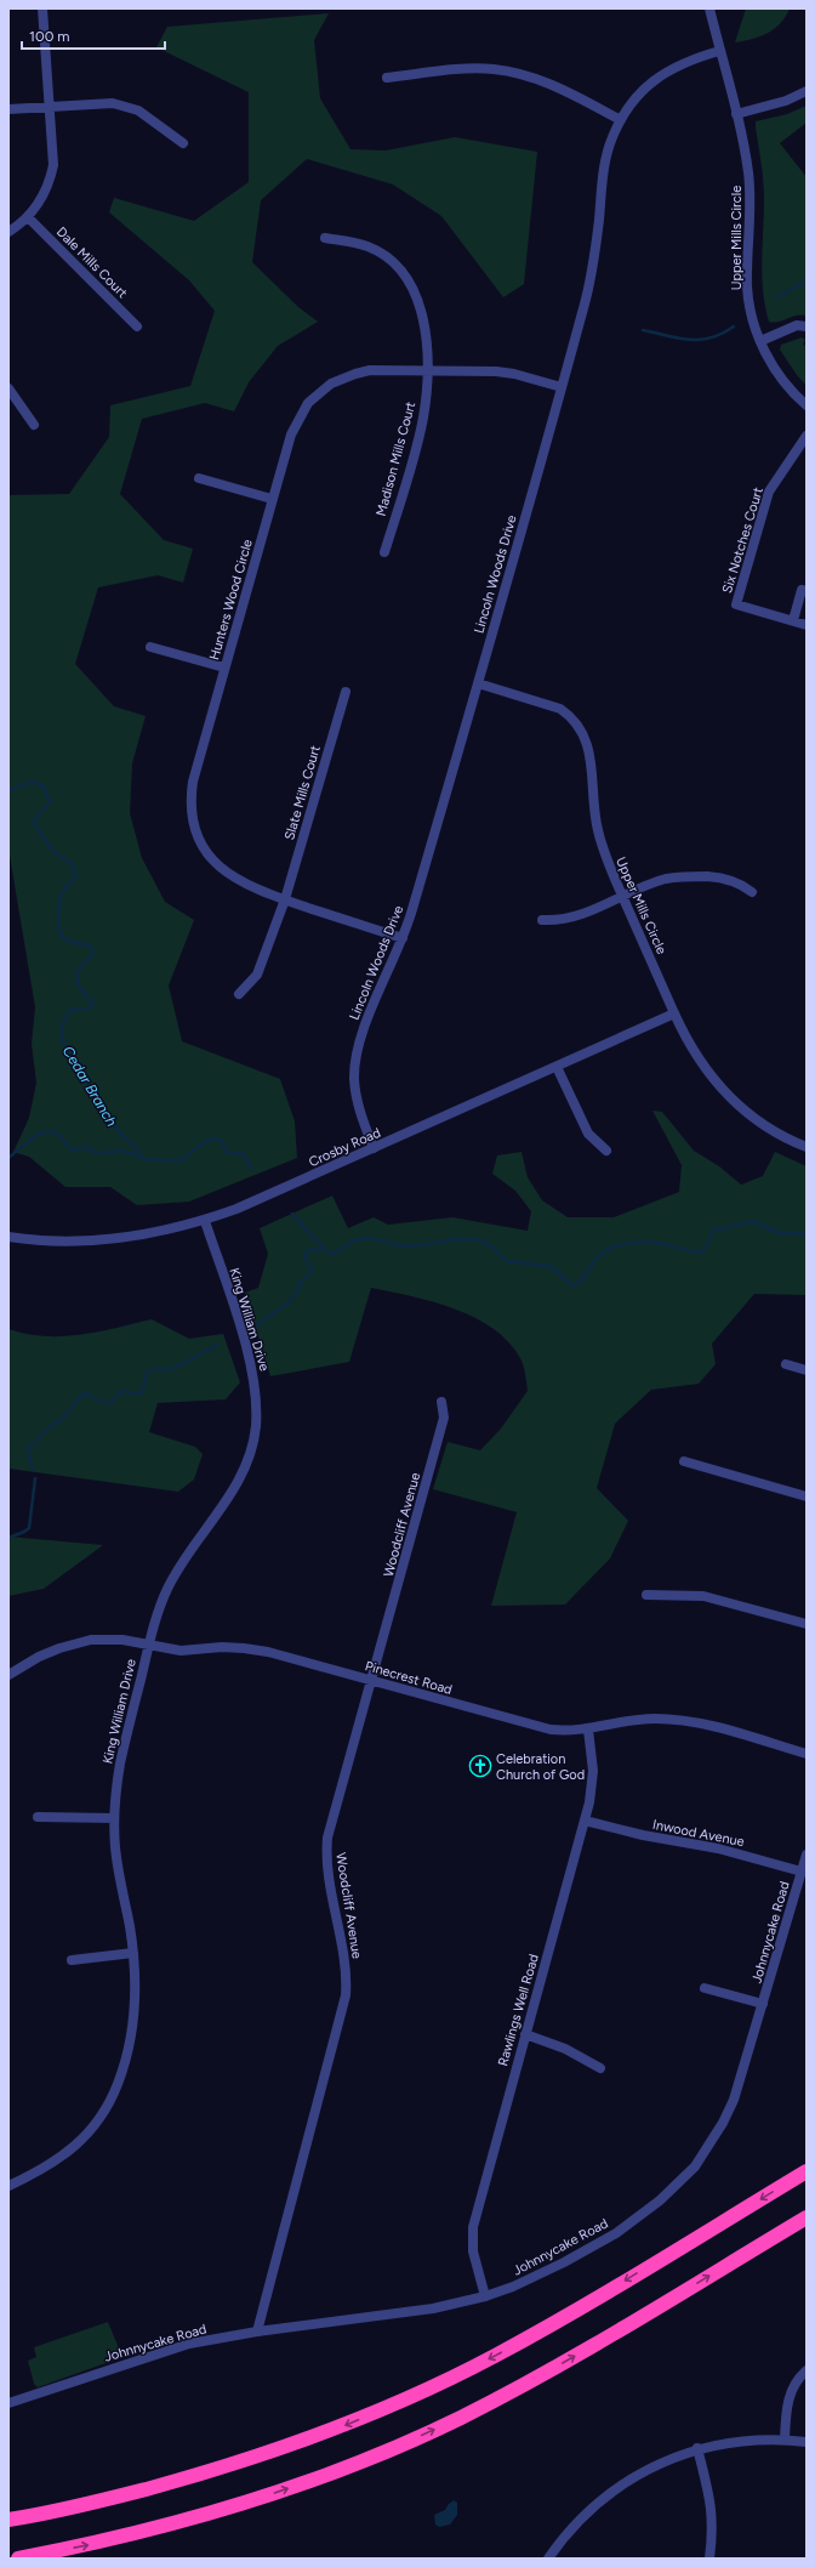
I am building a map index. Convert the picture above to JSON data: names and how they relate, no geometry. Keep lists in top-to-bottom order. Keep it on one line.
{"streets":{"street":["Upper Mills Circle","Dale Mills Court","Madison Mills Court","Six Notches Court","Lincoln Woods Drive","Hunters Wood Circle","Slate Mills Court","Crosby Road","King William Drive","Woodcliff Avenue","Pinecrest Road","Inwood Avenue","Johnnycake Road","Rawlings Well Road"]},"crossings":[["Upper Mills Circle","Lincoln Woods Drive"],["Upper Mills Circle","Crosby Road"],["Madison Mills Court","Hunters Wood Circle"],["Lincoln Woods Drive","Hunters Wood Circle"],["Lincoln Woods Drive","Crosby Road"],["Hunters Wood Circle","Slate Mills Court"],["Crosby Road","King William Drive"],["King William Drive","Pinecrest Road"],["Woodcliff Avenue","Pinecrest Road"],["Woodcliff Avenue","Johnnycake Road"],["Pinecrest Road","Rawlings Well Road"],["Inwood Avenue","Johnnycake Road"],["Inwood Avenue","Rawlings Well Road"],["Johnnycake Road","Rawlings Well Road"]],"water":["Cedar Branch"],"places":{"church":["Celebration Church of God"]},"scale_bar":"100 m"}
